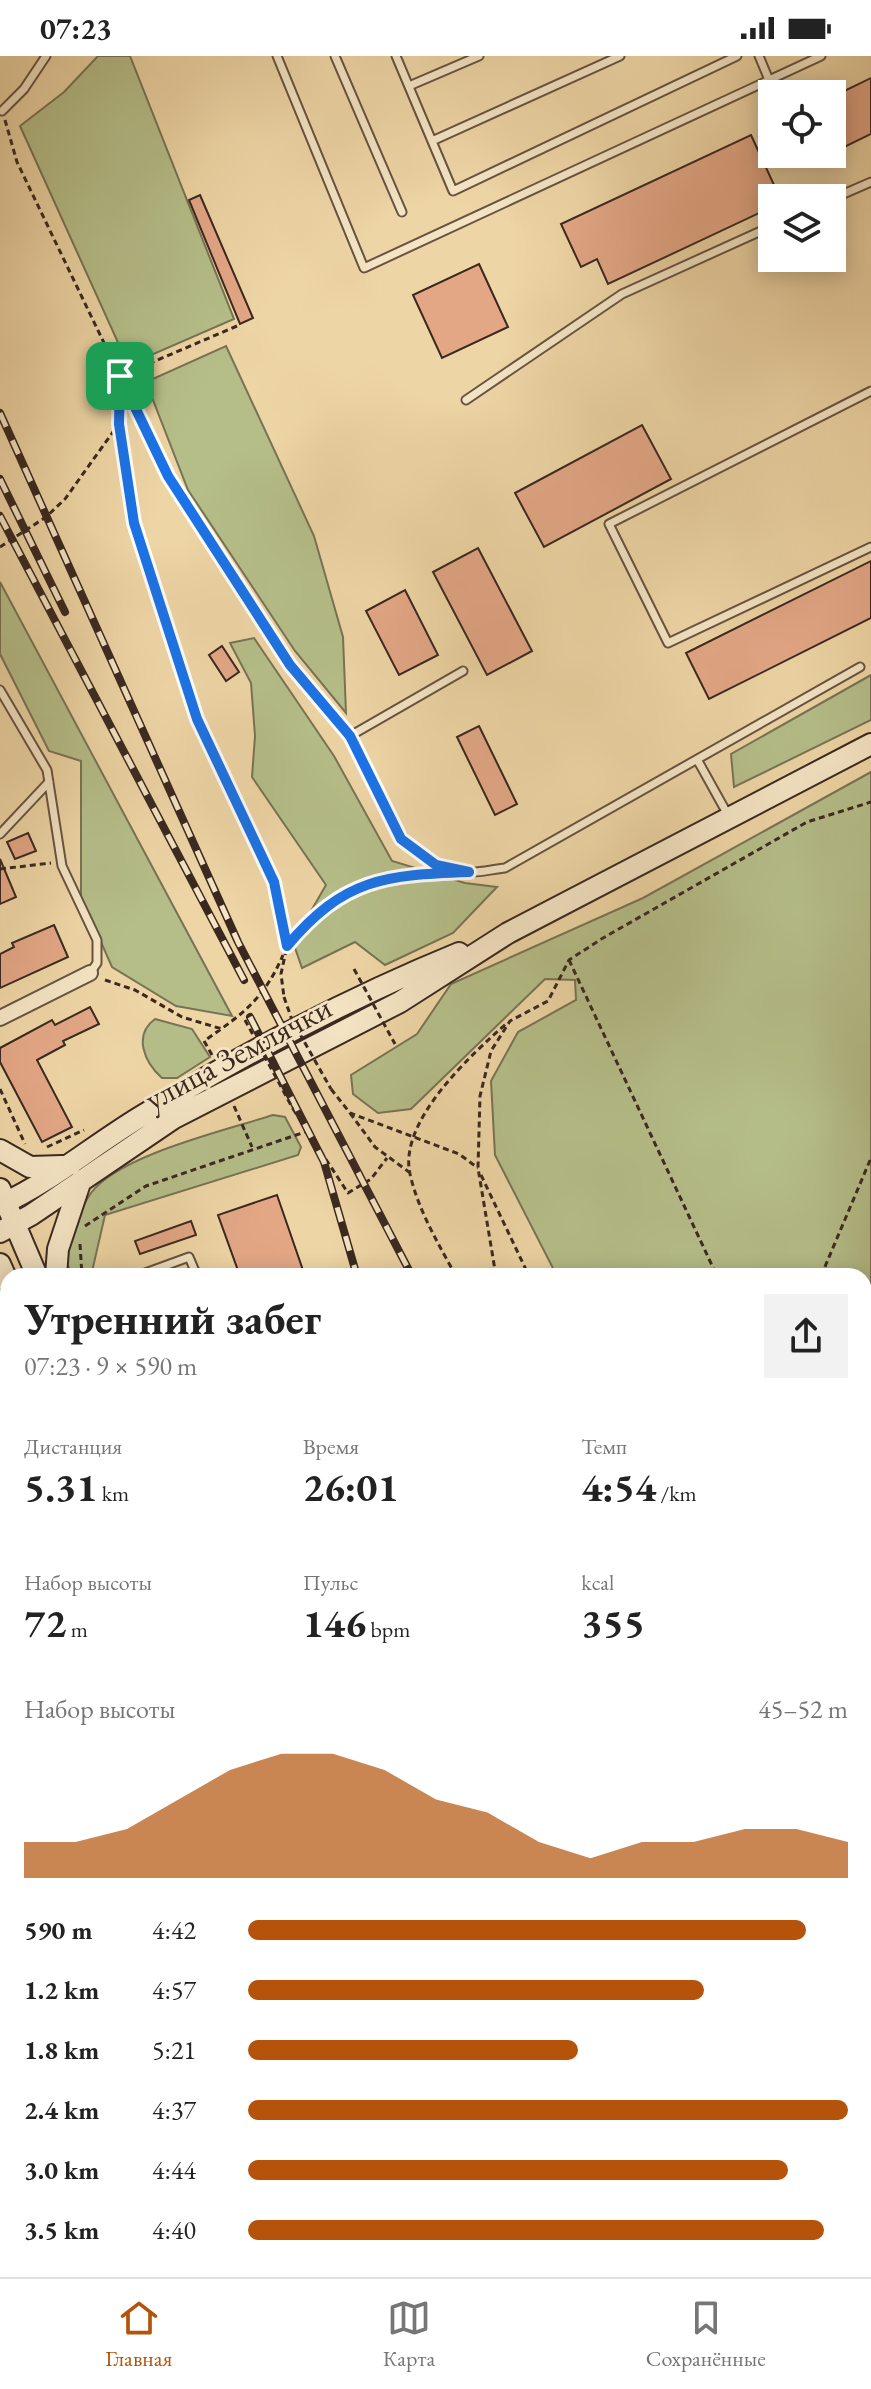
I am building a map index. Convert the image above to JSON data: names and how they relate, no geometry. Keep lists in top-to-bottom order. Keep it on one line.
{"streets":{"street":["улица Землячки"]},"page":{"status":"07:23","heading":["Утренний забег","07:23 · 9 × 590 m"],"stats":[["Дистанция","5.31 km"],["Время","26:01"],["Темп","4:54 /km"],["Набор высоты","72 m"],["Пульс","146 bpm"],["kcal","355"]],"chart":["Набор высоты","45–52 m"],"list":[{"name":"590 m","note":"4:42"},{"name":"1.2 km","note":"4:57"},{"name":"1.8 km","note":"5:21"},{"name":"2.4 km","note":"4:37"},{"name":"3.0 km","note":"4:44"},{"name":"3.5 km","note":"4:40"}],"tabs":["Главная","Карта","Сохранённые"]}}
